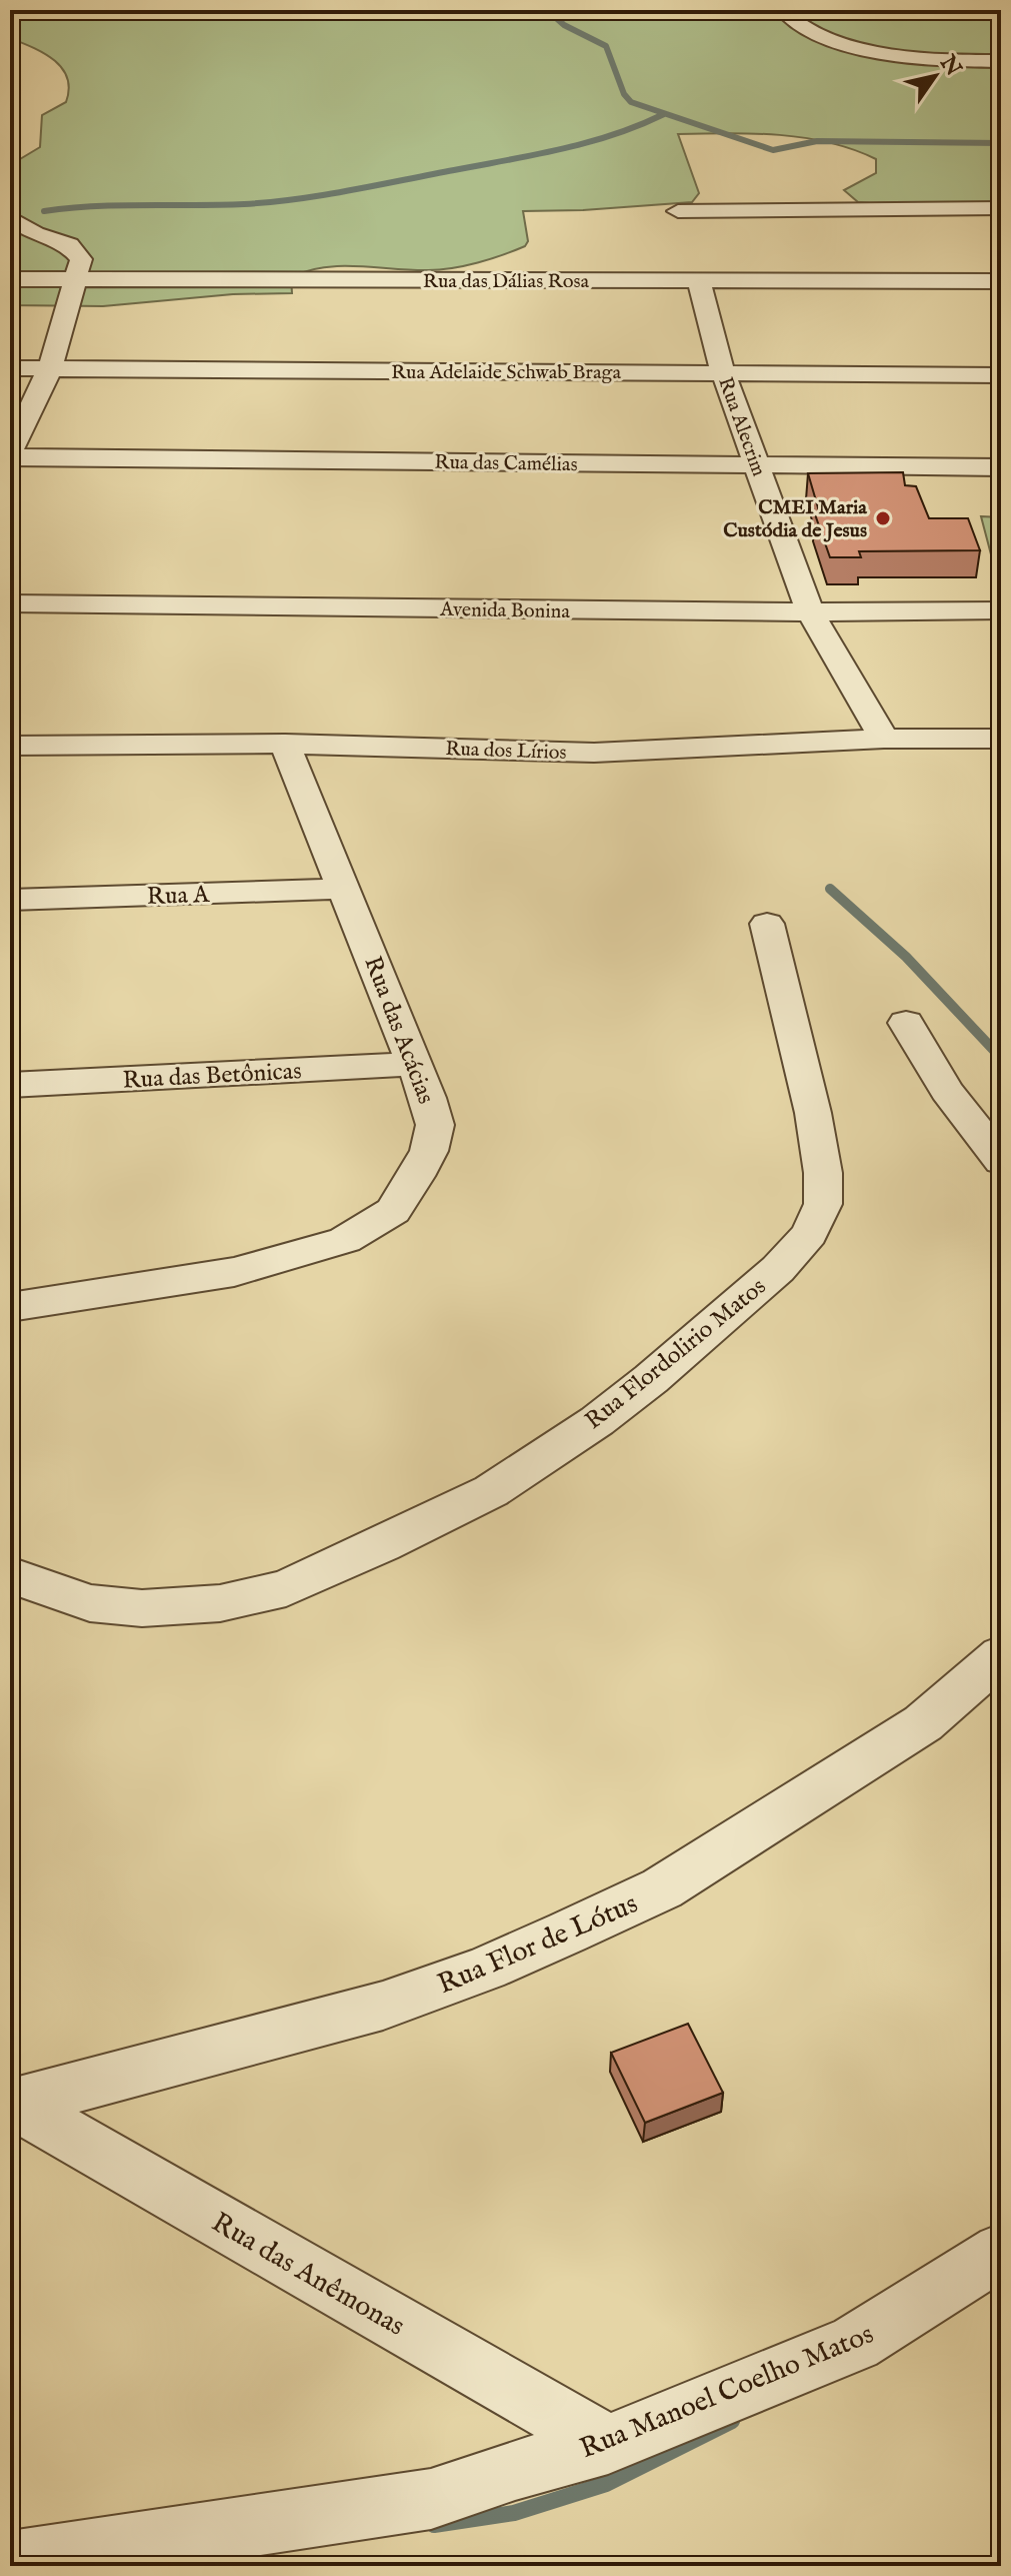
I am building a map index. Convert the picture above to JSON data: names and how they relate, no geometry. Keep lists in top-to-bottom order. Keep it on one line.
{"streets":{"street":["Rua das Dálias Rosa","Rua Adelaide Schwab Braga","Rua Alecrim","Rua das Camélias","Avenida Bonina","Rua dos Lírios","Rua A","Rua das Acácias","Rua das Betônicas","Rua Flordolirio Matos","Rua Flor de Lótus","Rua das Anêmonas","Rua Manoel Coelho Matos"]},"crossings":[["Rua das Dálias Rosa","Rua Alecrim"],["Rua Adelaide Schwab Braga","Rua Alecrim"],["Rua Alecrim","Rua das Camélias"],["Rua Alecrim","Avenida Bonina"],["Rua Alecrim","Rua dos Lírios"],["Rua dos Lírios","Rua das Acácias"],["Rua A","Rua das Acácias"],["Rua das Acácias","Rua das Betônicas"],["Rua Flor de Lótus","Rua das Anêmonas"],["Rua das Anêmonas","Rua Manoel Coelho Matos"]],"places":["CMEI Maria Custódia de Jesus"],"north":"top right"}
